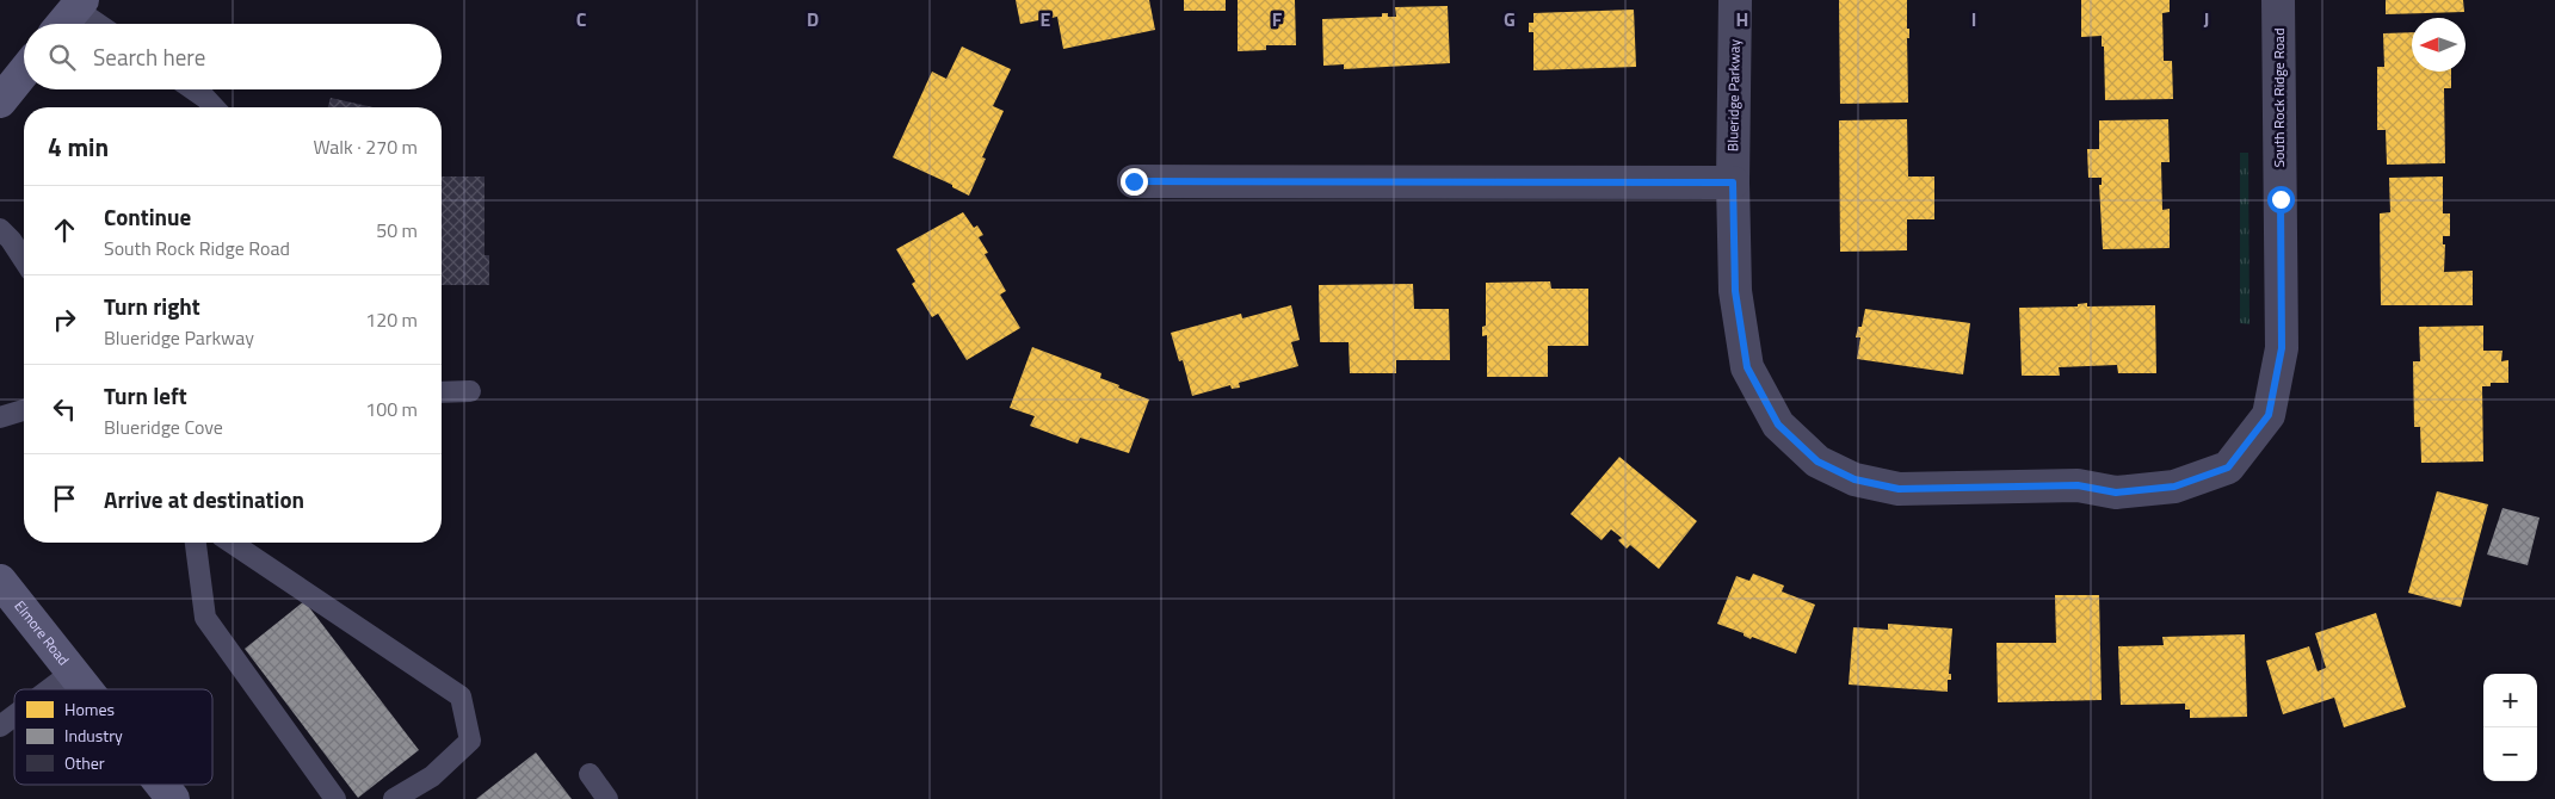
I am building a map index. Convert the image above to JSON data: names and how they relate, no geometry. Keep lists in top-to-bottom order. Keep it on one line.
{"streets":{"street":["Blueridge Parkway","South Rock Ridge Road","Elmore Road"]},"crossings":[["Blueridge Parkway","South Rock Ridge Road"]],"legend":["Homes","Industry","Other"],"north":"left","page":{"search":"Search here","heading":["4 min","Walk · 270 m"],"list":[["Continue","South Rock Ridge Road","50 m"],["Turn right","Blueridge Parkway","120 m"],["Turn left","Blueridge Cove","100 m"],"Arrive at destination"],"map_buttons":["+","−"]},"grid":{"columns":["C","D","E","F","G","H","I","J"]}}
